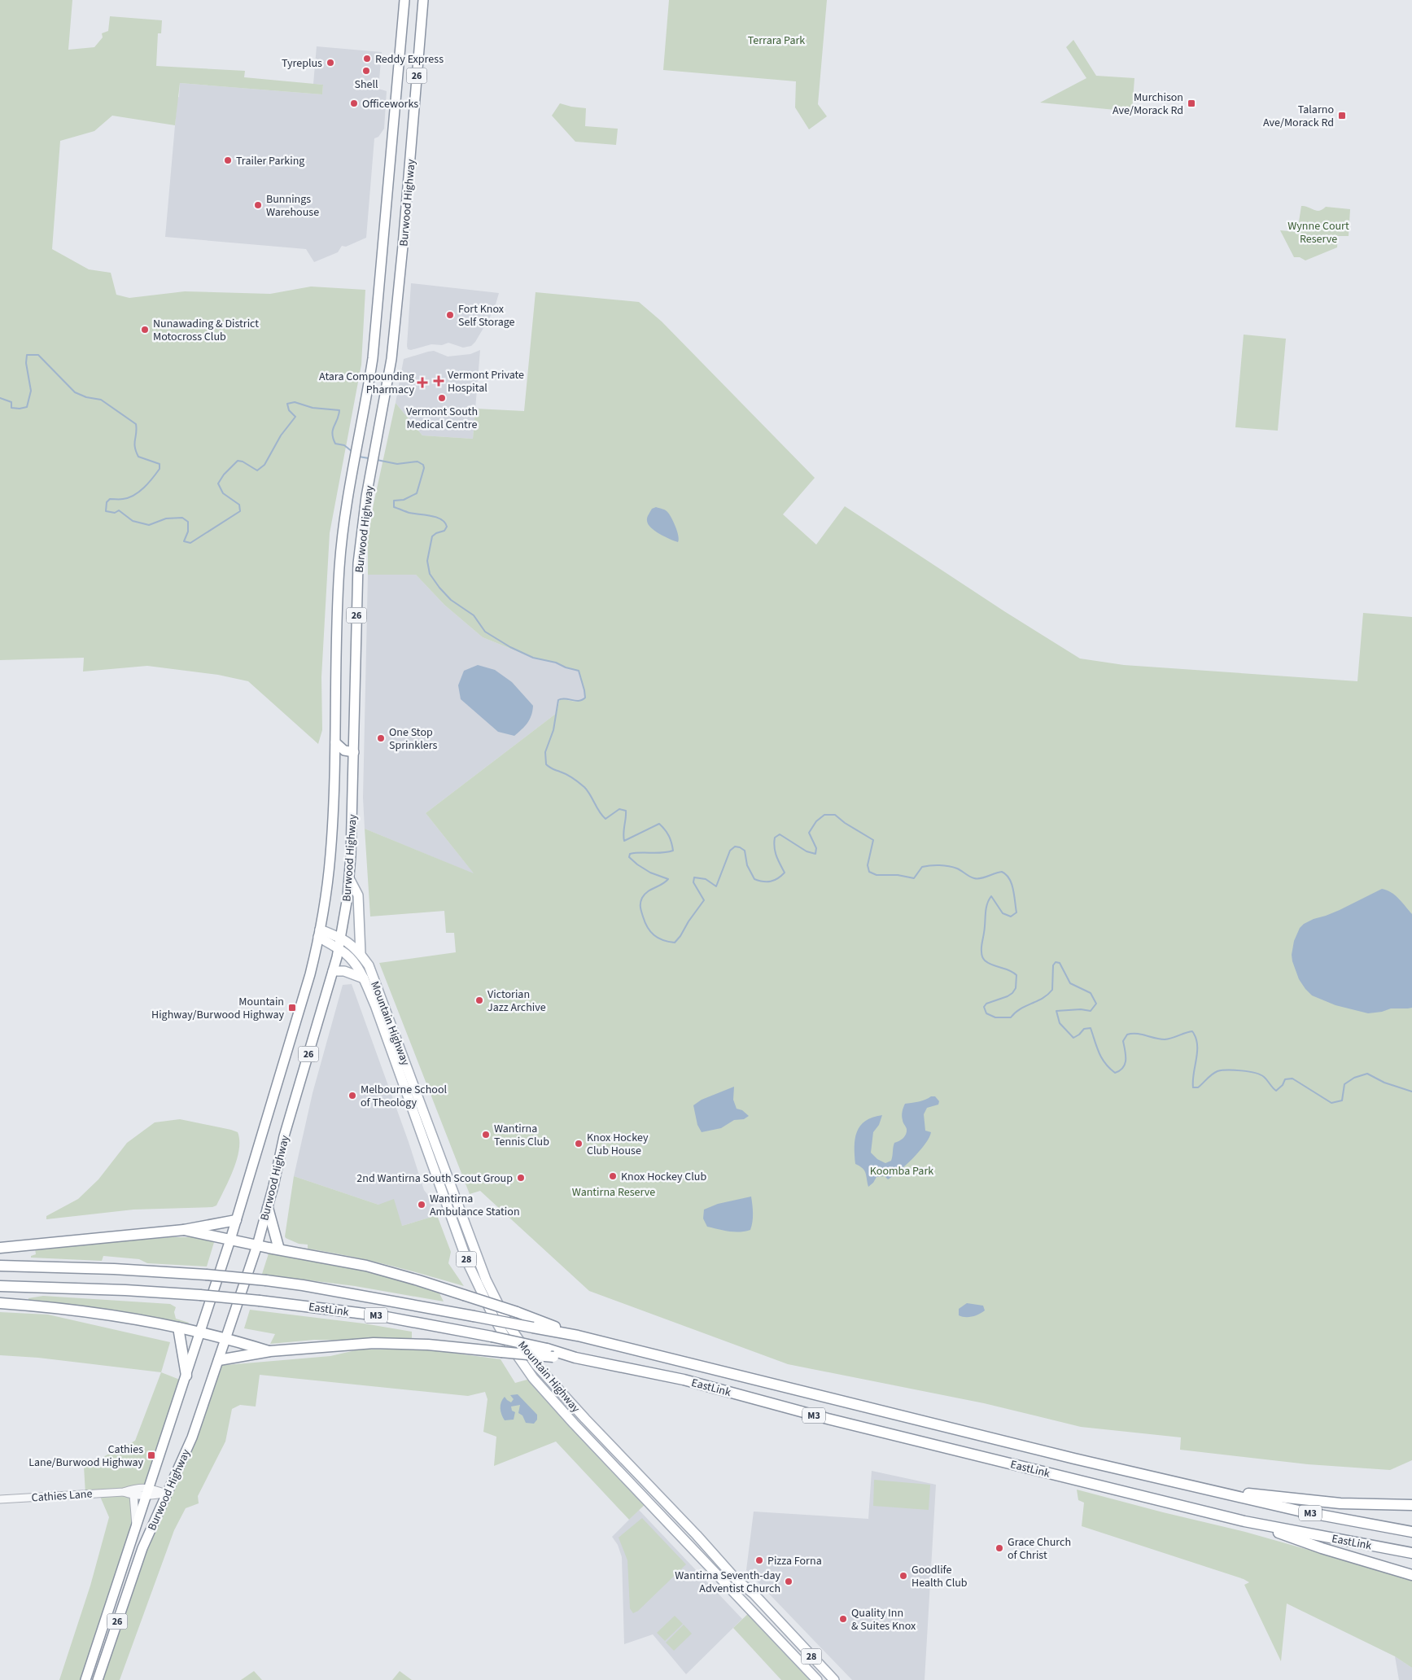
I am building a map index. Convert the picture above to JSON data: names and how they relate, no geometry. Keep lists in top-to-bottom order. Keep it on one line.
{"streets":{"highway":["EastLink","M3"],"main road":["26","Burwood Highway","Mountain Highway","28"],"street":["Cathies Lane"]},"crossings":[["Burwood Highway","Mountain Highway"],["Burwood Highway","Cathies Lane"]],"parks":["Terrara Park","Wynne Court Reserve","Koomba Park","Wantirna Reserve"],"places":{"other":["Reddy Express","Tyreplus","Shell","Officeworks","Trailer Parking","Bunnings Warehouse","Fort Knox Self Storage","Nunawading & District Motocross Club","Vermont South Medical Centre","One Stop Sprinklers","Victorian Jazz Archive","Melbourne School of Theology","Wantirna Tennis Club","Knox Hockey Club House","Knox Hockey Club","2nd Wantirna South Scout Group","Wantirna Ambulance Station","Grace Church of Christ","Pizza Forna","Goodlife Health Club","Wantirna Seventh-day Adventist Church","Quality Inn & Suites Knox"],"transit":["Murchison Ave/Morack Rd","Talarno Ave/Morack Rd","Mountain Highway/Burwood Highway","Cathies Lane/Burwood Highway"],"health":["Vermont Private Hospital","Atara Compounding Pharmacy"]}}
